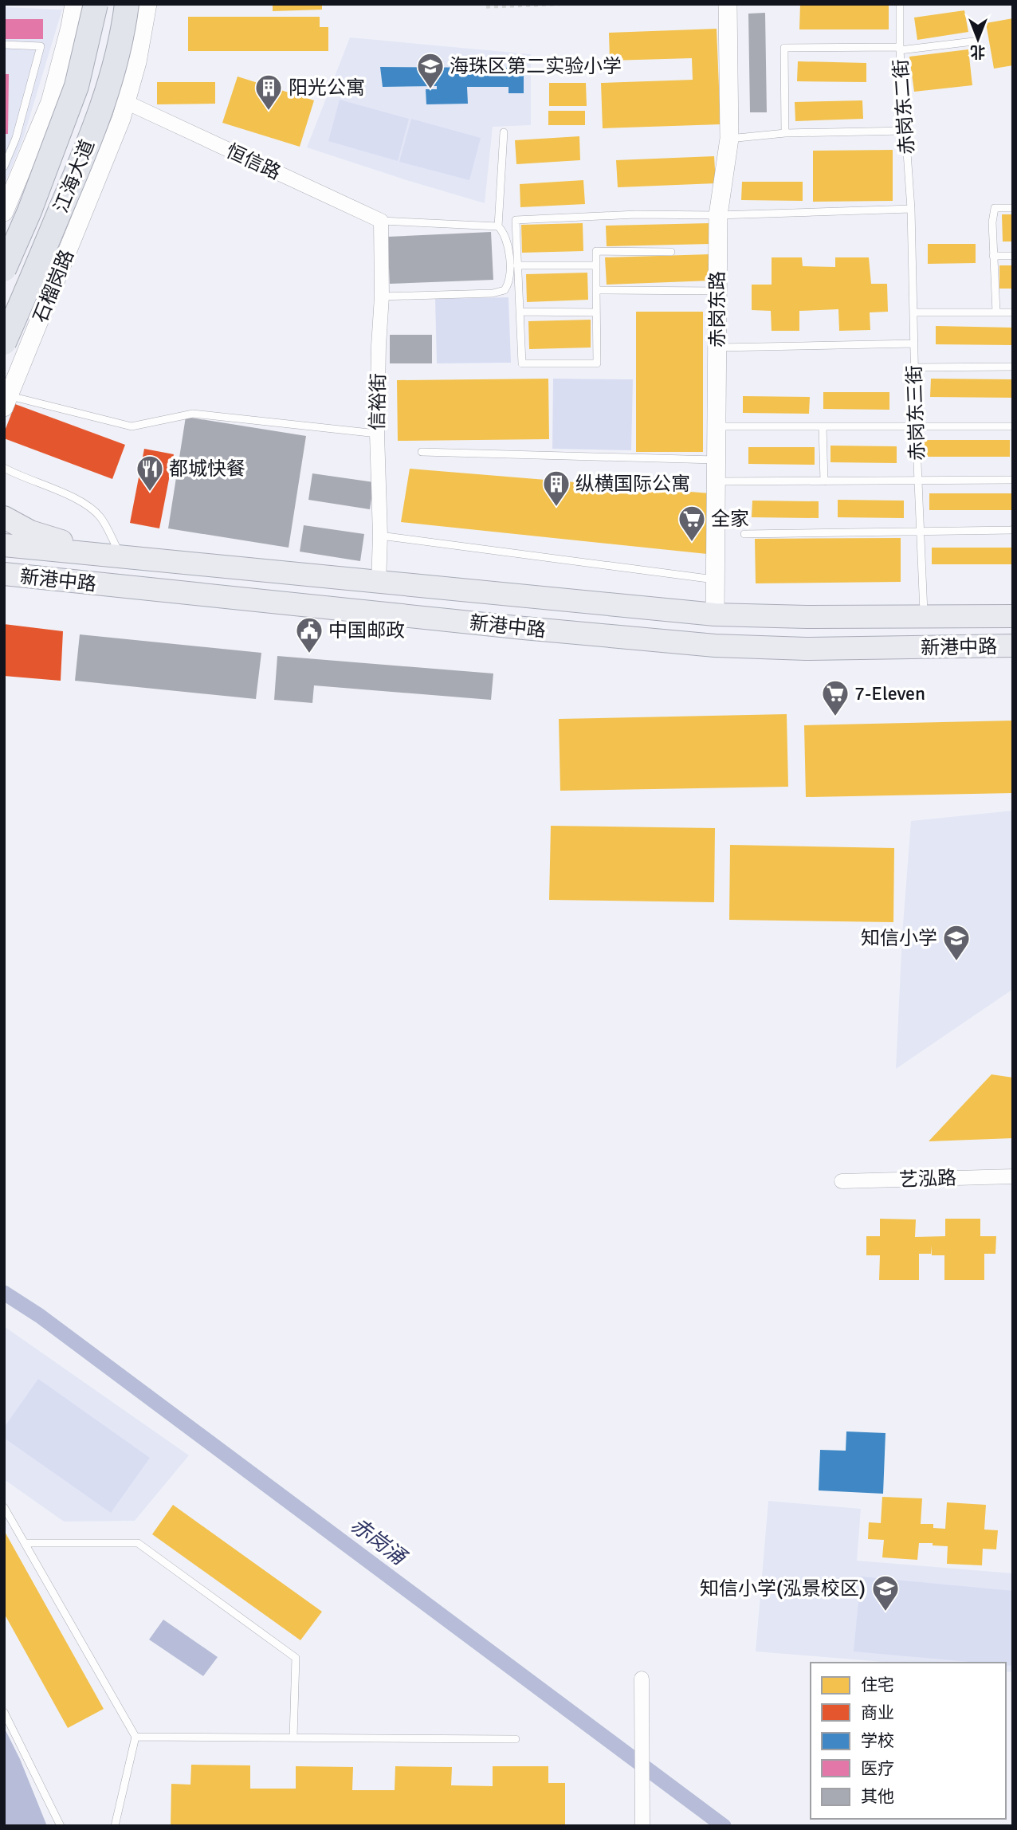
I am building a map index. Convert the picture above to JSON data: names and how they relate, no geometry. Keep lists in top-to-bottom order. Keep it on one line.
{"streets":{"highway":["江海大道"],"main road":["新港中路"],"street":["恒信路","石榴岗路","赤岗东路","信裕街","艺泓路"],"lane":["赤岗东二街","赤岗东三街"]},"crossings":[["赤岗东二街","赤岗东三街"],["恒信路","石榴岗路"],["恒信路","信裕街"],["赤岗东路","新港中路"],["信裕街","新港中路"],["赤岗东三街","新港中路"]],"water":["赤岗涌"],"places":{"school or university":["海珠区第二实验小学","知信小学","知信小学(泓景校区)"],"building":["阳光公寓","纵横国际公寓"],"restaurant":["都城快餐"],"supermarket":["全家","7-Eleven"],"public building":["中国邮政"]},"legend":["住宅","商业","学校","医疗","其他"],"north":"bottom"}
